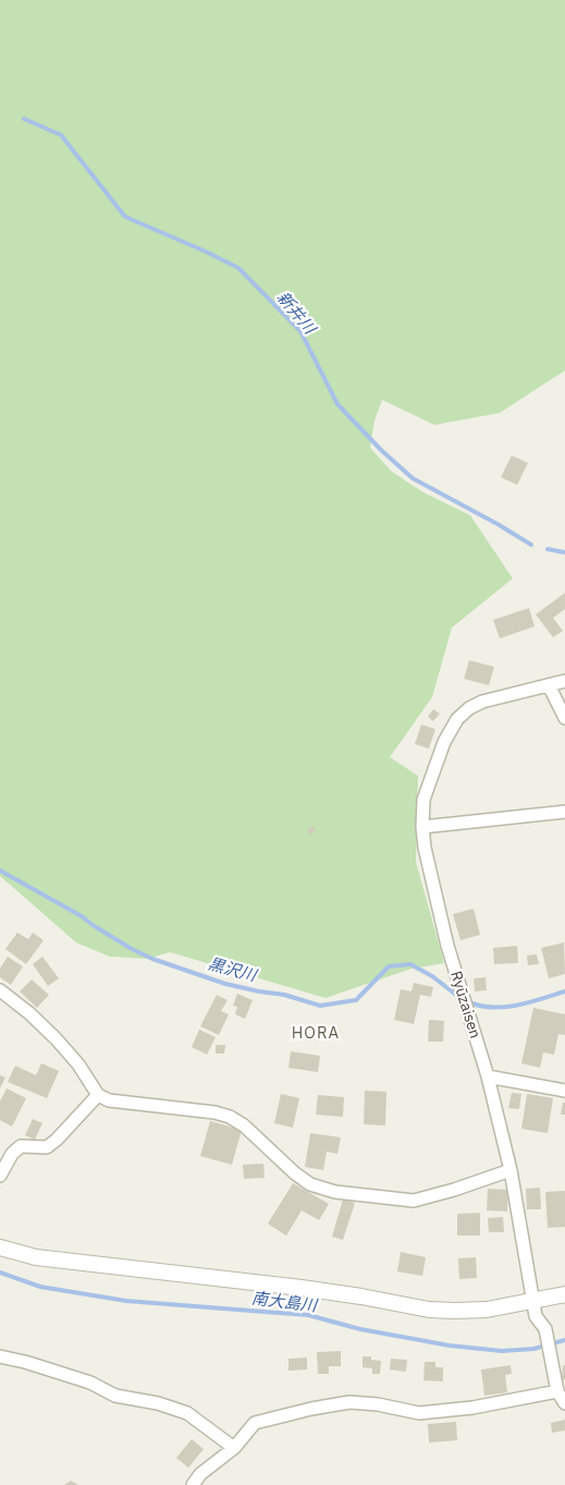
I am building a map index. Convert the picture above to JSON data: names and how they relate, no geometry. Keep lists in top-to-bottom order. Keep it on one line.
{"streets":{"street":["Ryūzaisen"]},"districts":["HORA"],"water":["新井川","黒沢川","南大島川"]}
